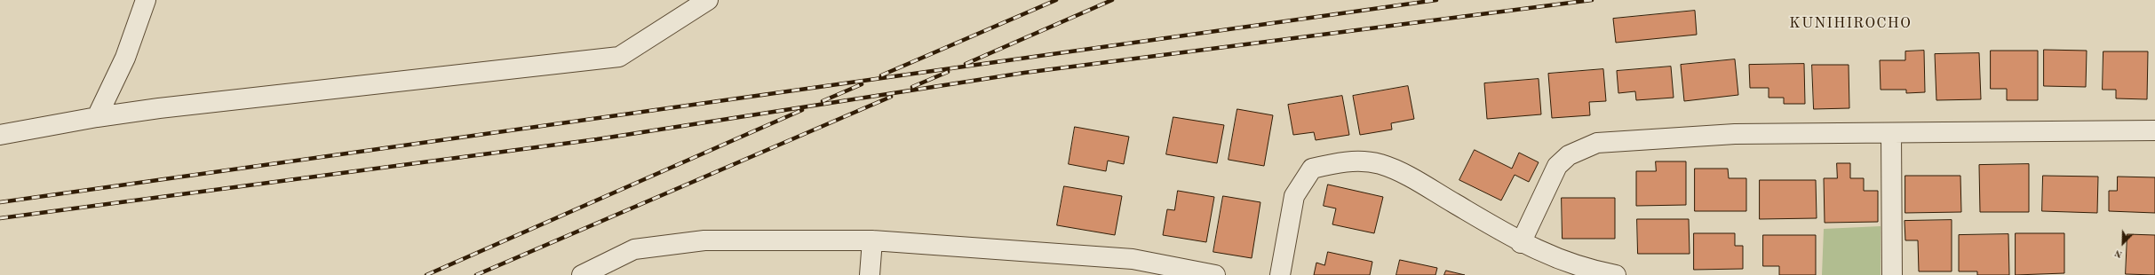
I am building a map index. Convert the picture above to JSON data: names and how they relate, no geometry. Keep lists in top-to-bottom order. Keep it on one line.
{"districts":["KUNIHIROCHO"],"north":"bottom left"}
